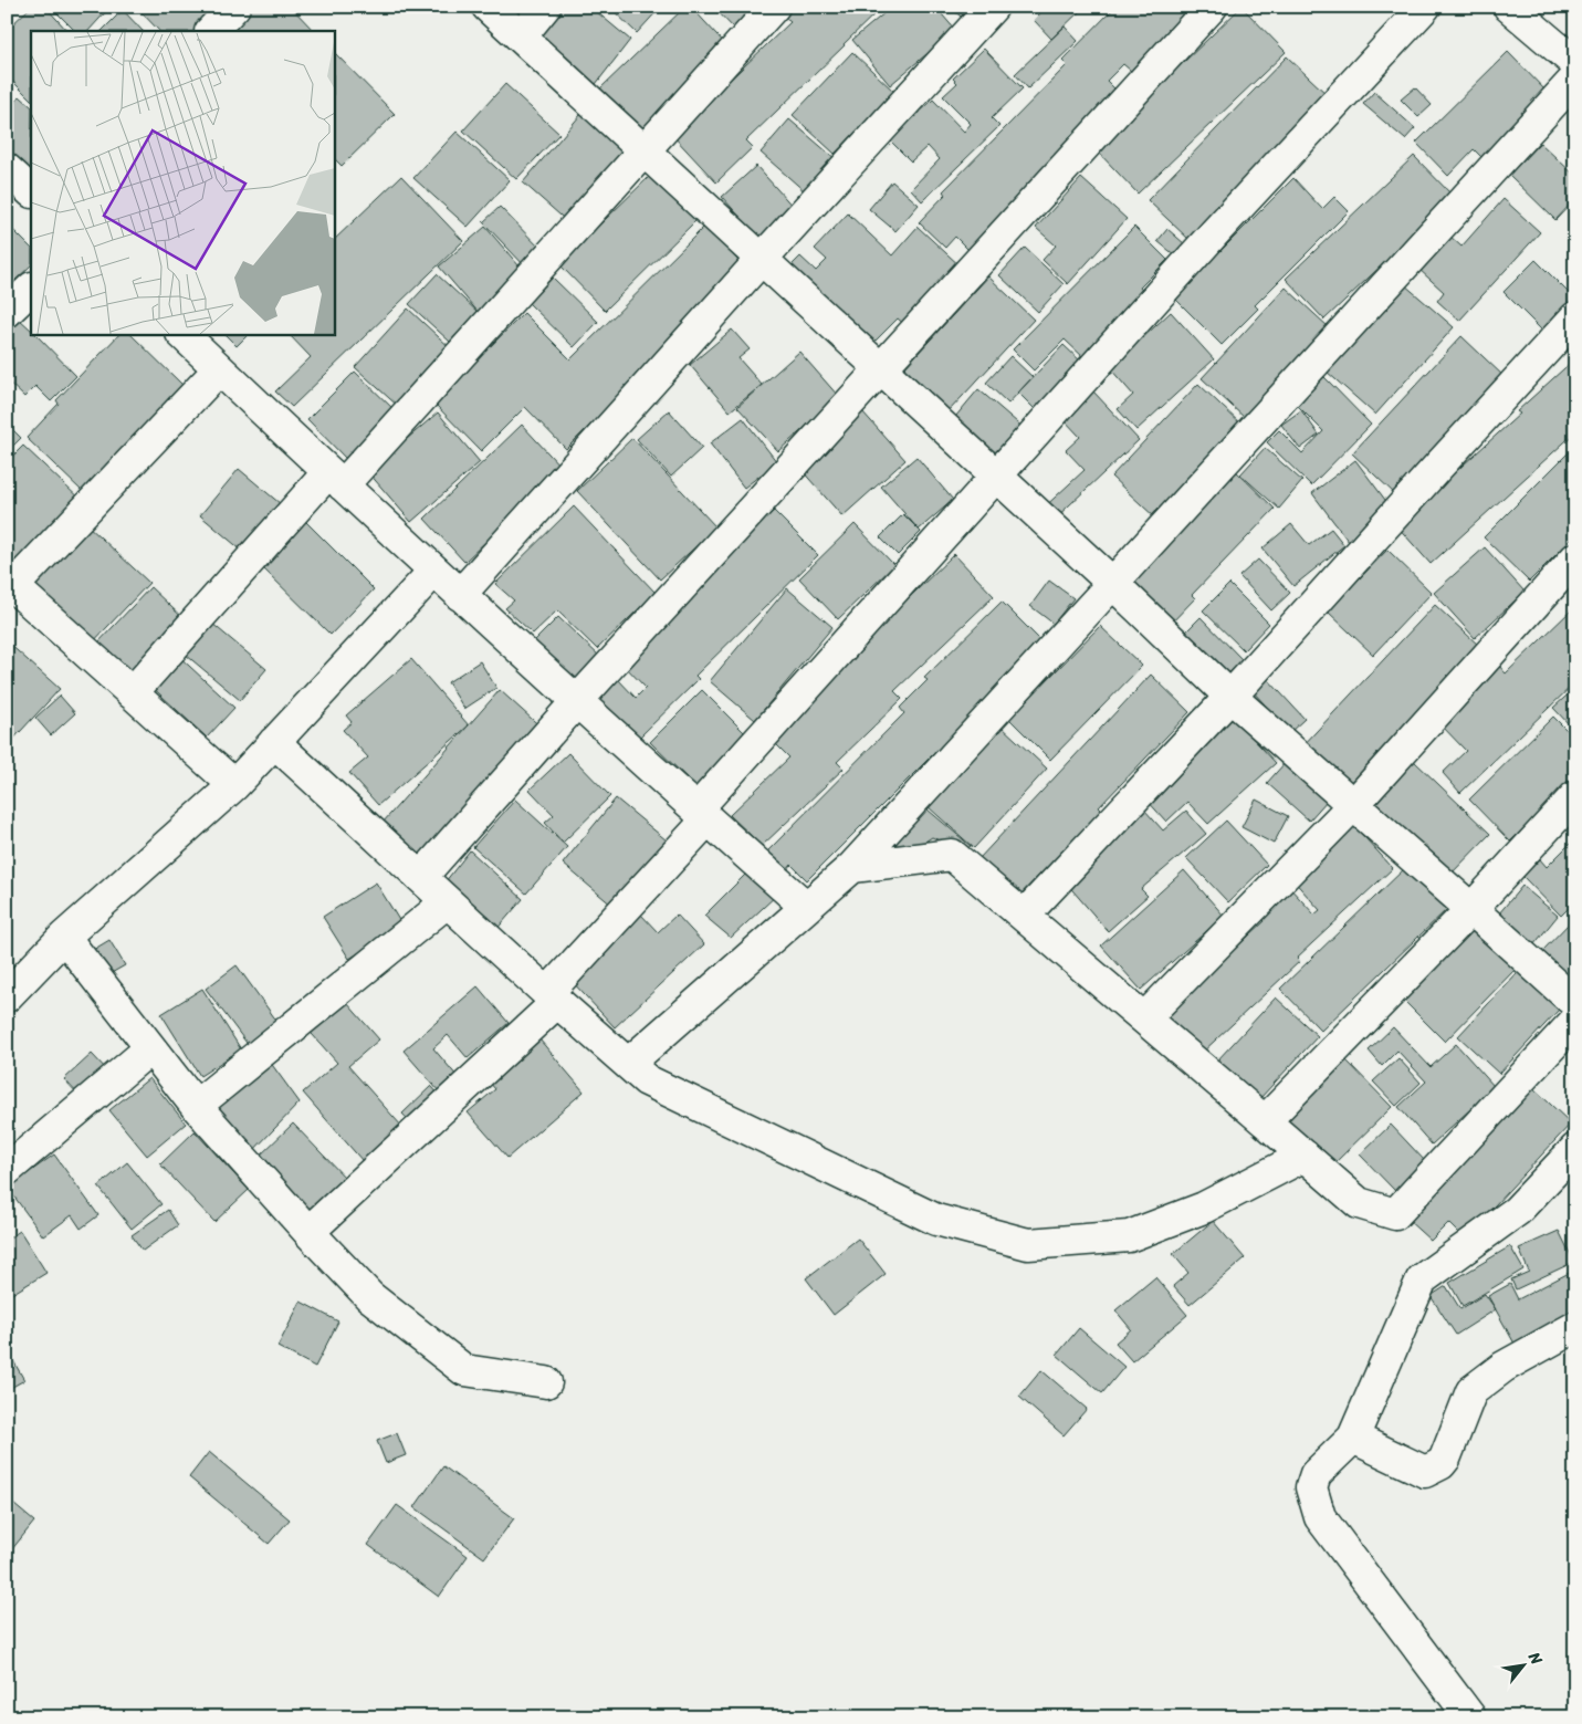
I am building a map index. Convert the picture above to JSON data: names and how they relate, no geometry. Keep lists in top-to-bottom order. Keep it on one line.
{"north":"top right"}
